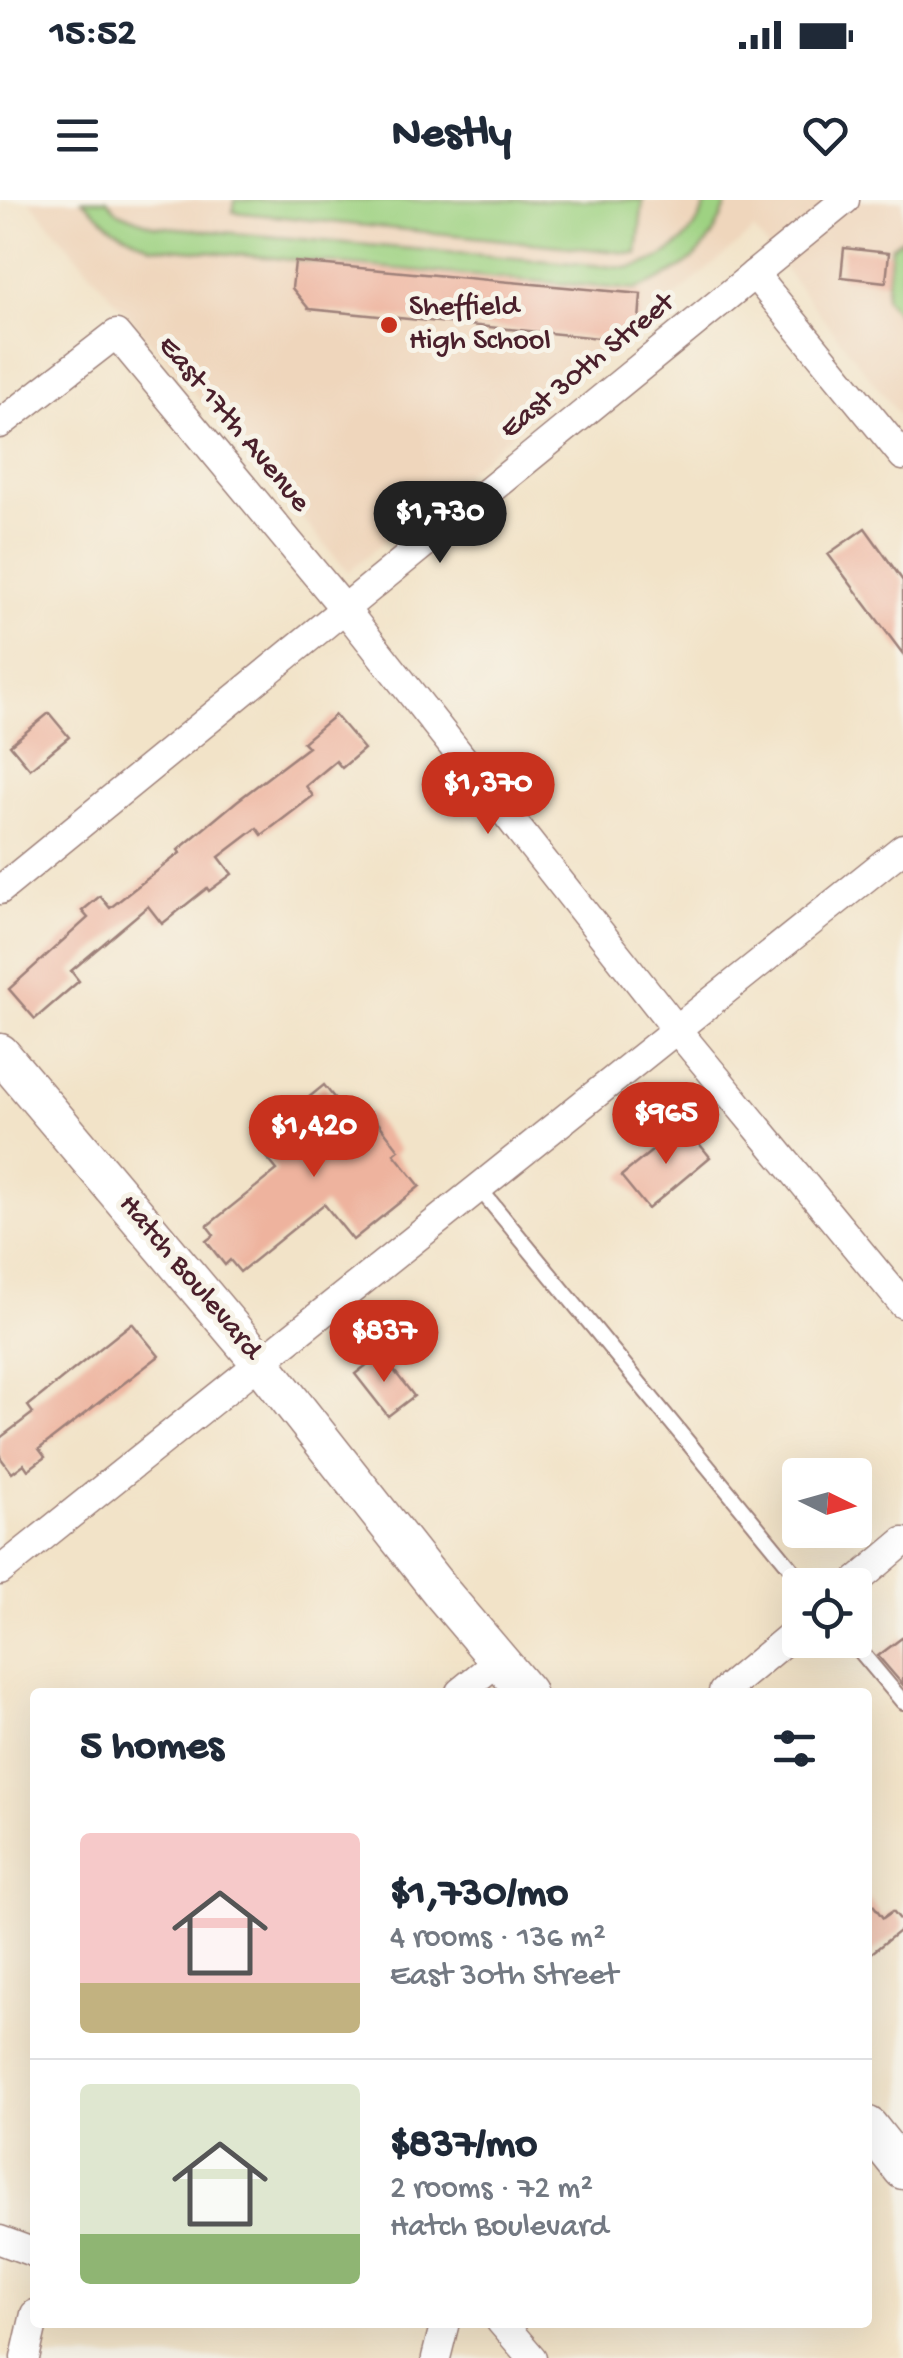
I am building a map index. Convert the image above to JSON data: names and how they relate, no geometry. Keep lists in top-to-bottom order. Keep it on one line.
{"streets":{"main road":["Hatch Boulevard"],"street":["East 30th Street","East 17th Avenue"]},"crossings":[["East 30th Street","East 17th Avenue"]],"places":["Sheffield High School"],"north":"right","page":{"status":"15:52","header":"Nestly","price":["$1,730","$1,370","$965","$1,420","$837"],"heading":"5 homes","list":[{"name":"$1,730/mo","note":"4 rooms · 136 m² · East 30th Street"},{"name":"$837/mo","note":"2 rooms · 72 m² · Hatch Boulevard"}]}}
